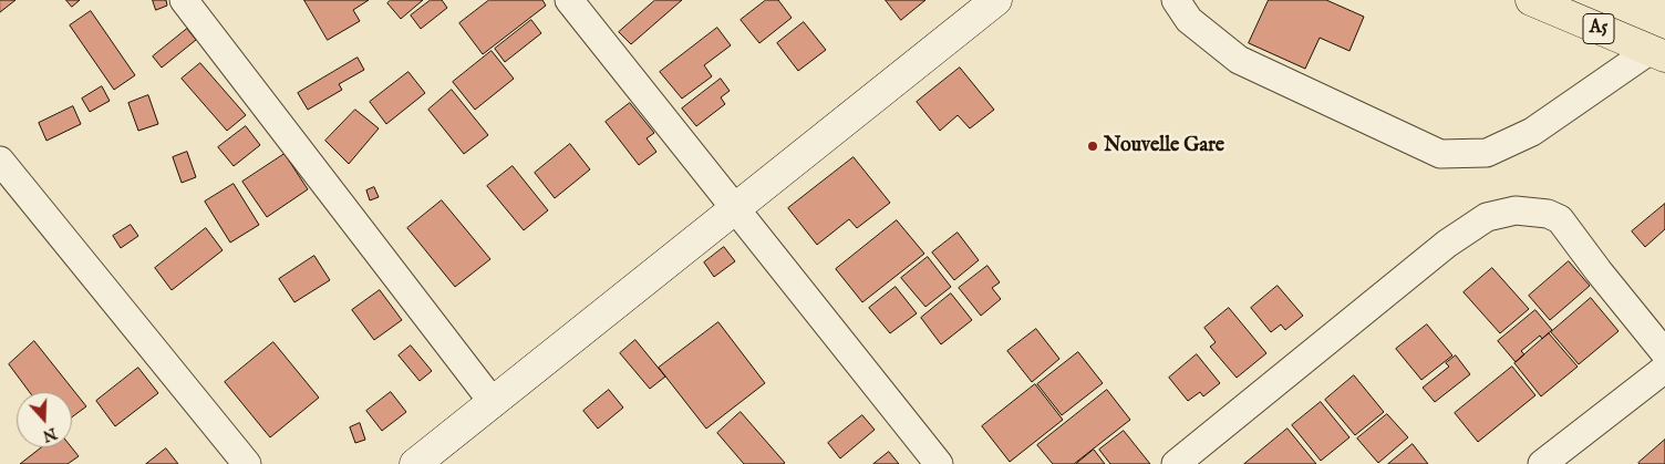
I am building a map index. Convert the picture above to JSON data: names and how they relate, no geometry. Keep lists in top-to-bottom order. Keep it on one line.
{"streets":{"main road":["A5"]},"places":["Nouvelle Gare"],"north":"bottom"}
